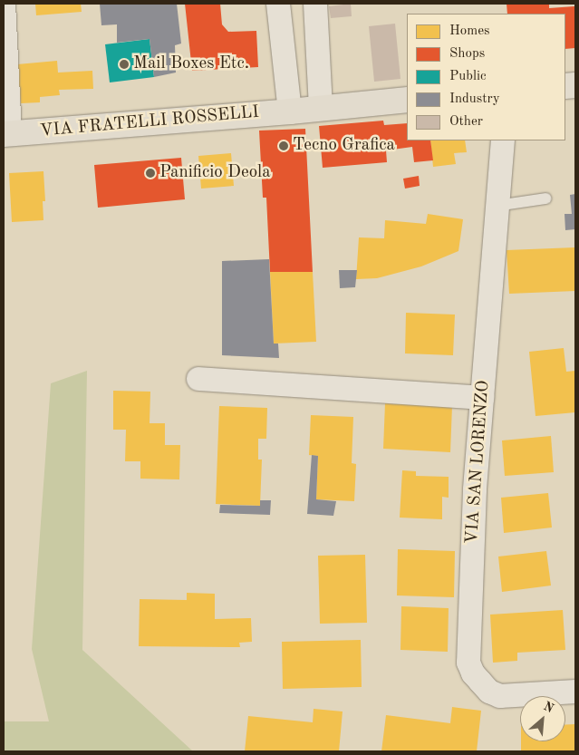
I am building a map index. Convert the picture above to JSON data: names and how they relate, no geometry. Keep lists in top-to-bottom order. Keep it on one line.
{"streets":{"main road":["VIA FRATELLI ROSSELLI"],"street":["VIA SAN LORENZO"]},"places":["Mail Boxes Etc.","Tecno Grafica","Panificio Deola"],"legend":["Homes","Shops","Public","Industry","Other"],"north":"top right"}
